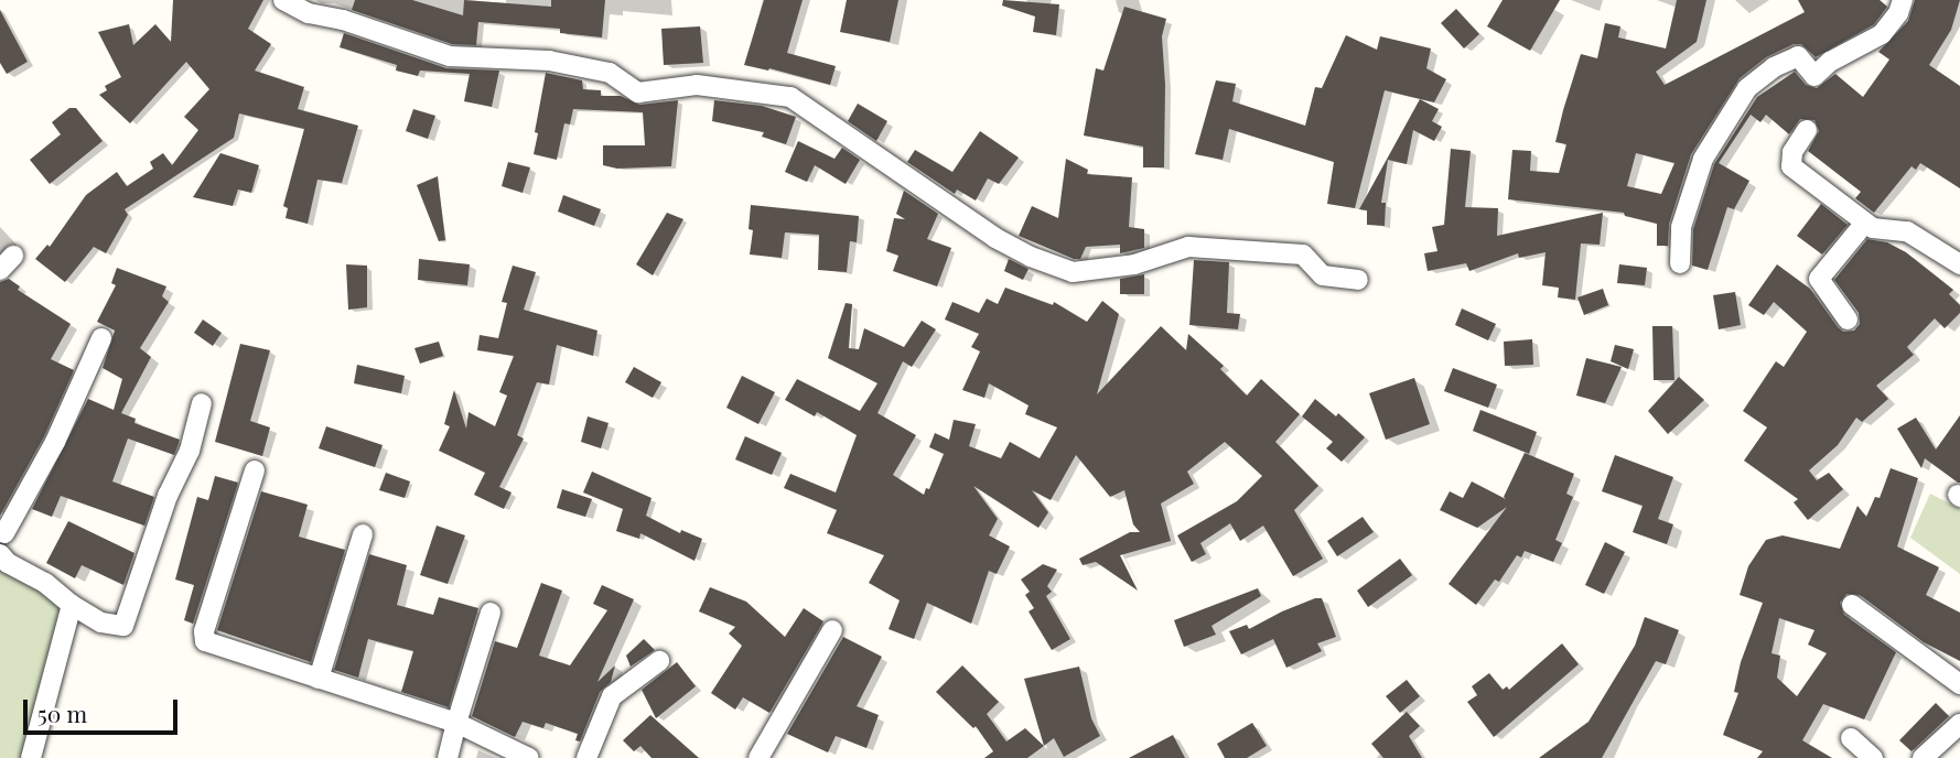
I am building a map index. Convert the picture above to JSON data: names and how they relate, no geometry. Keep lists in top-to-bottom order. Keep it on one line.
{"scale_bar":"50 m"}
